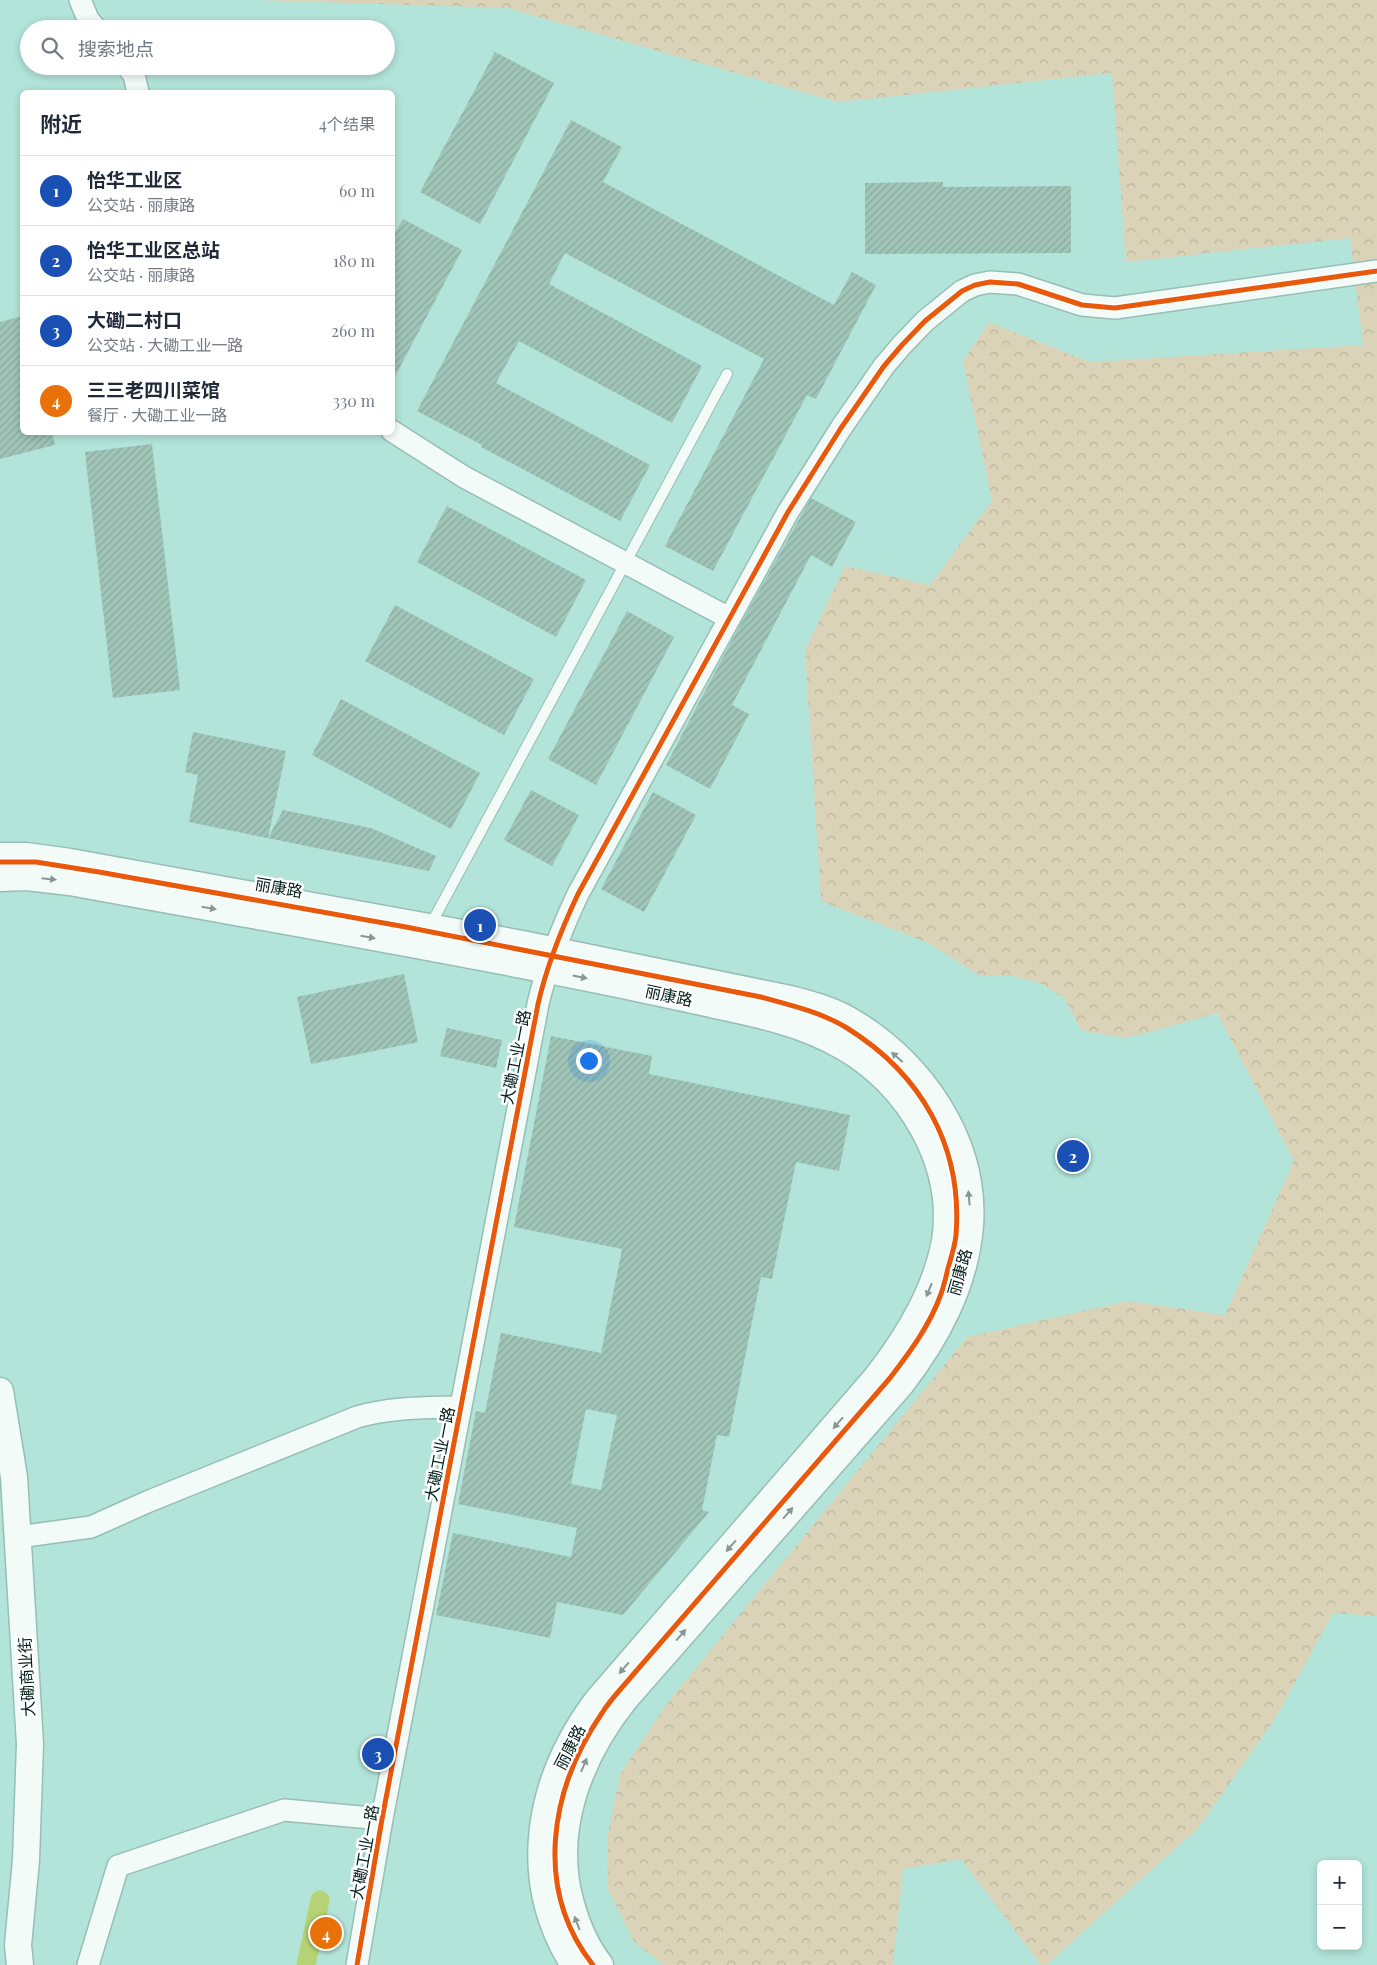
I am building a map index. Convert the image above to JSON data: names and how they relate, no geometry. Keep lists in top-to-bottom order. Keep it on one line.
{"streets":{"street":["丽康路","大磡工业一路","大磡商业街"]},"crossings":[["丽康路","大磡工业一路"]],"page":{"search":"搜索地点","heading":["附近","4个结果"],"list":[{"mark":"1","name":"怡华工业区","note":"公交站 · 丽康路","value":"60 m"},{"mark":"2","name":"怡华工业区总站","note":"公交站 · 丽康路","value":"180 m"},{"mark":"3","name":"大磡二村口","note":"公交站 · 大磡工业一路","value":"260 m"},{"mark":"4","name":"三三老四川菜馆","note":"餐厅 · 大磡工业一路","value":"330 m"}],"pins":["1","2","3","4"],"map_buttons":["+","−"]}}
